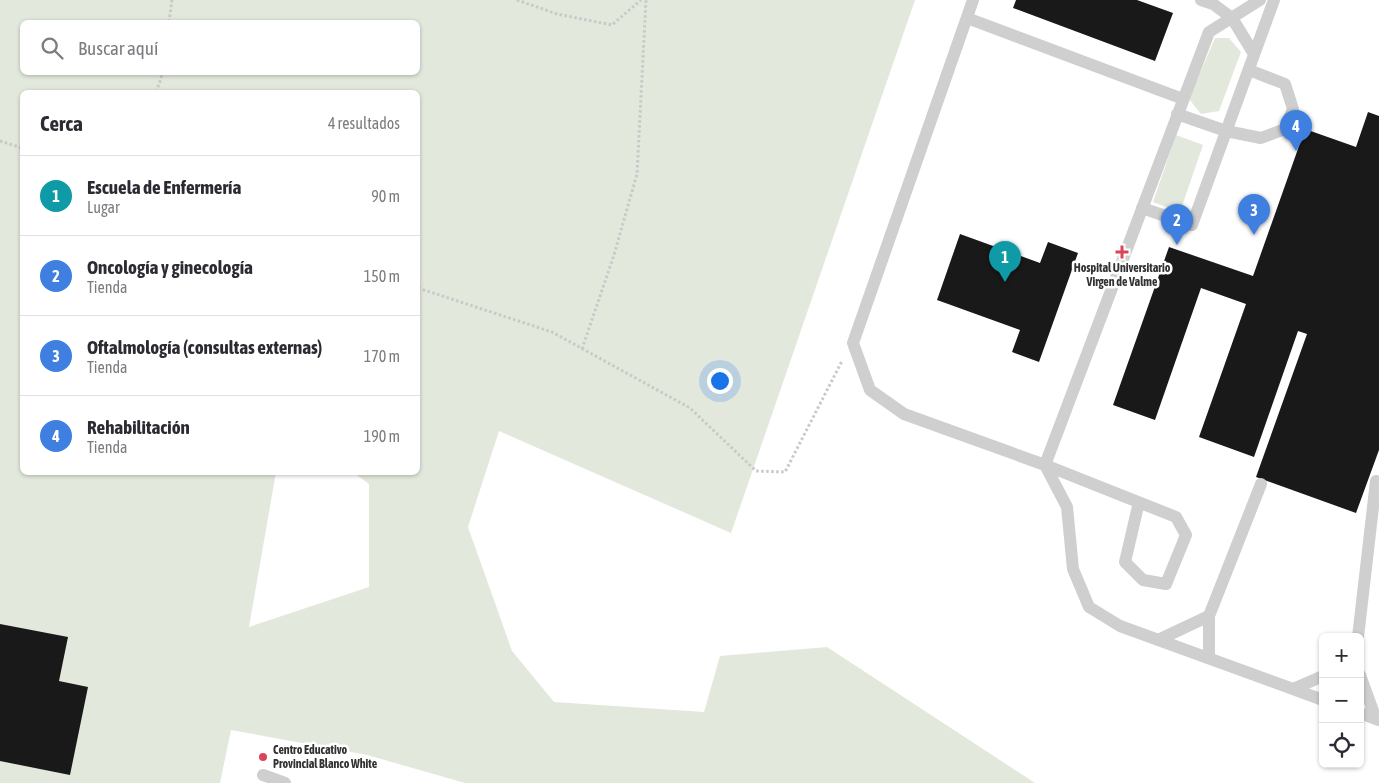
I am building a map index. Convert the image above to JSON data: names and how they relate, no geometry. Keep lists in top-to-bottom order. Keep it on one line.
{"places":{"health":["Hospital Universitario Virgen de Valme"],"other":["Centro Educativo Provincial Blanco White"]},"page":{"search":"Buscar aquí","heading":["Cerca","4 resultados"],"pins":["4","3","2","1"],"list":[{"mark":"1","name":"Escuela de Enfermería","note":"Lugar","value":"90 m"},{"mark":"2","name":"Oncología y ginecología","note":"Tienda","value":"150 m"},{"mark":"3","name":"Oftalmología (consultas externas)","note":"Tienda","value":"170 m"},{"mark":"4","name":"Rehabilitación","note":"Tienda","value":"190 m"}],"map_buttons":["+","−"]}}
